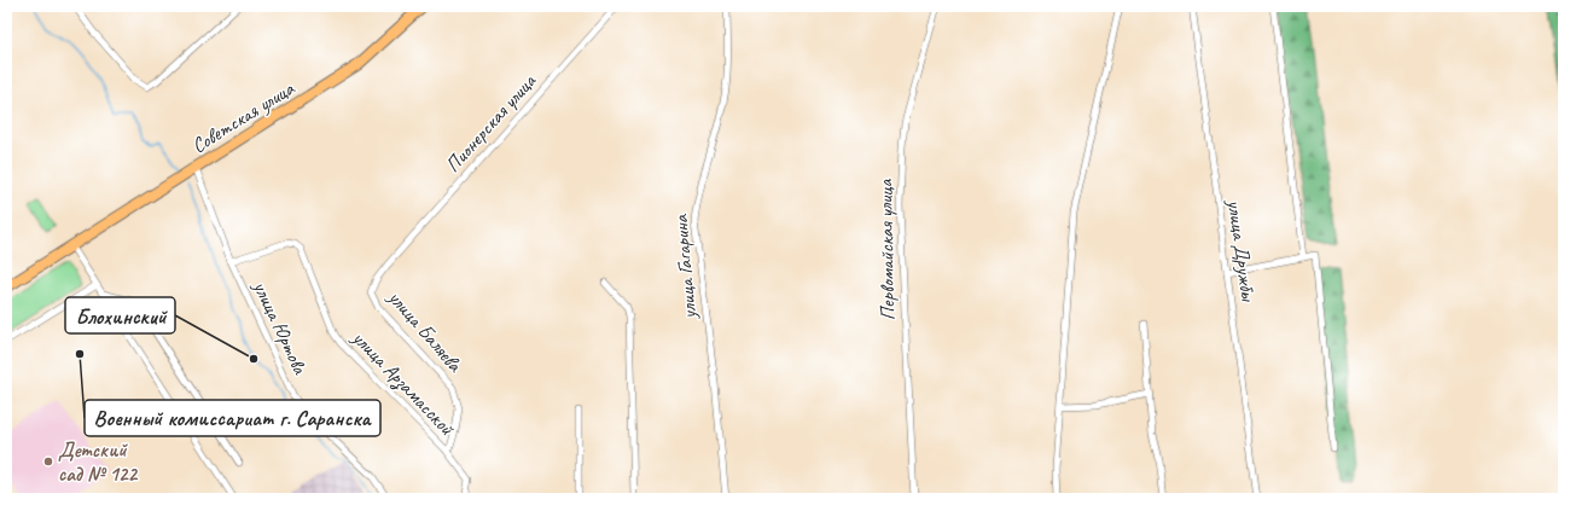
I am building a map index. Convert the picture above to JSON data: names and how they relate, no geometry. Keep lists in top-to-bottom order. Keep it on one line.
{"streets":{"main road":["Советская улица"],"street":["Пионерская улица","Первомайская улица","улица Дружбы","улица Гагарина","улица Юртова","улица Баляева","улица Арзамасской"]},"crossings":[["Советская улица","улица Юртова"],["Пионерская улица","улица Баляева"],["улица Юртова","улица Арзамасской"],["улица Баляева","улица Арзамасской"]],"places":["Военный комиссариат г. Саранска","Блохинский","Детский сад № 122"]}
